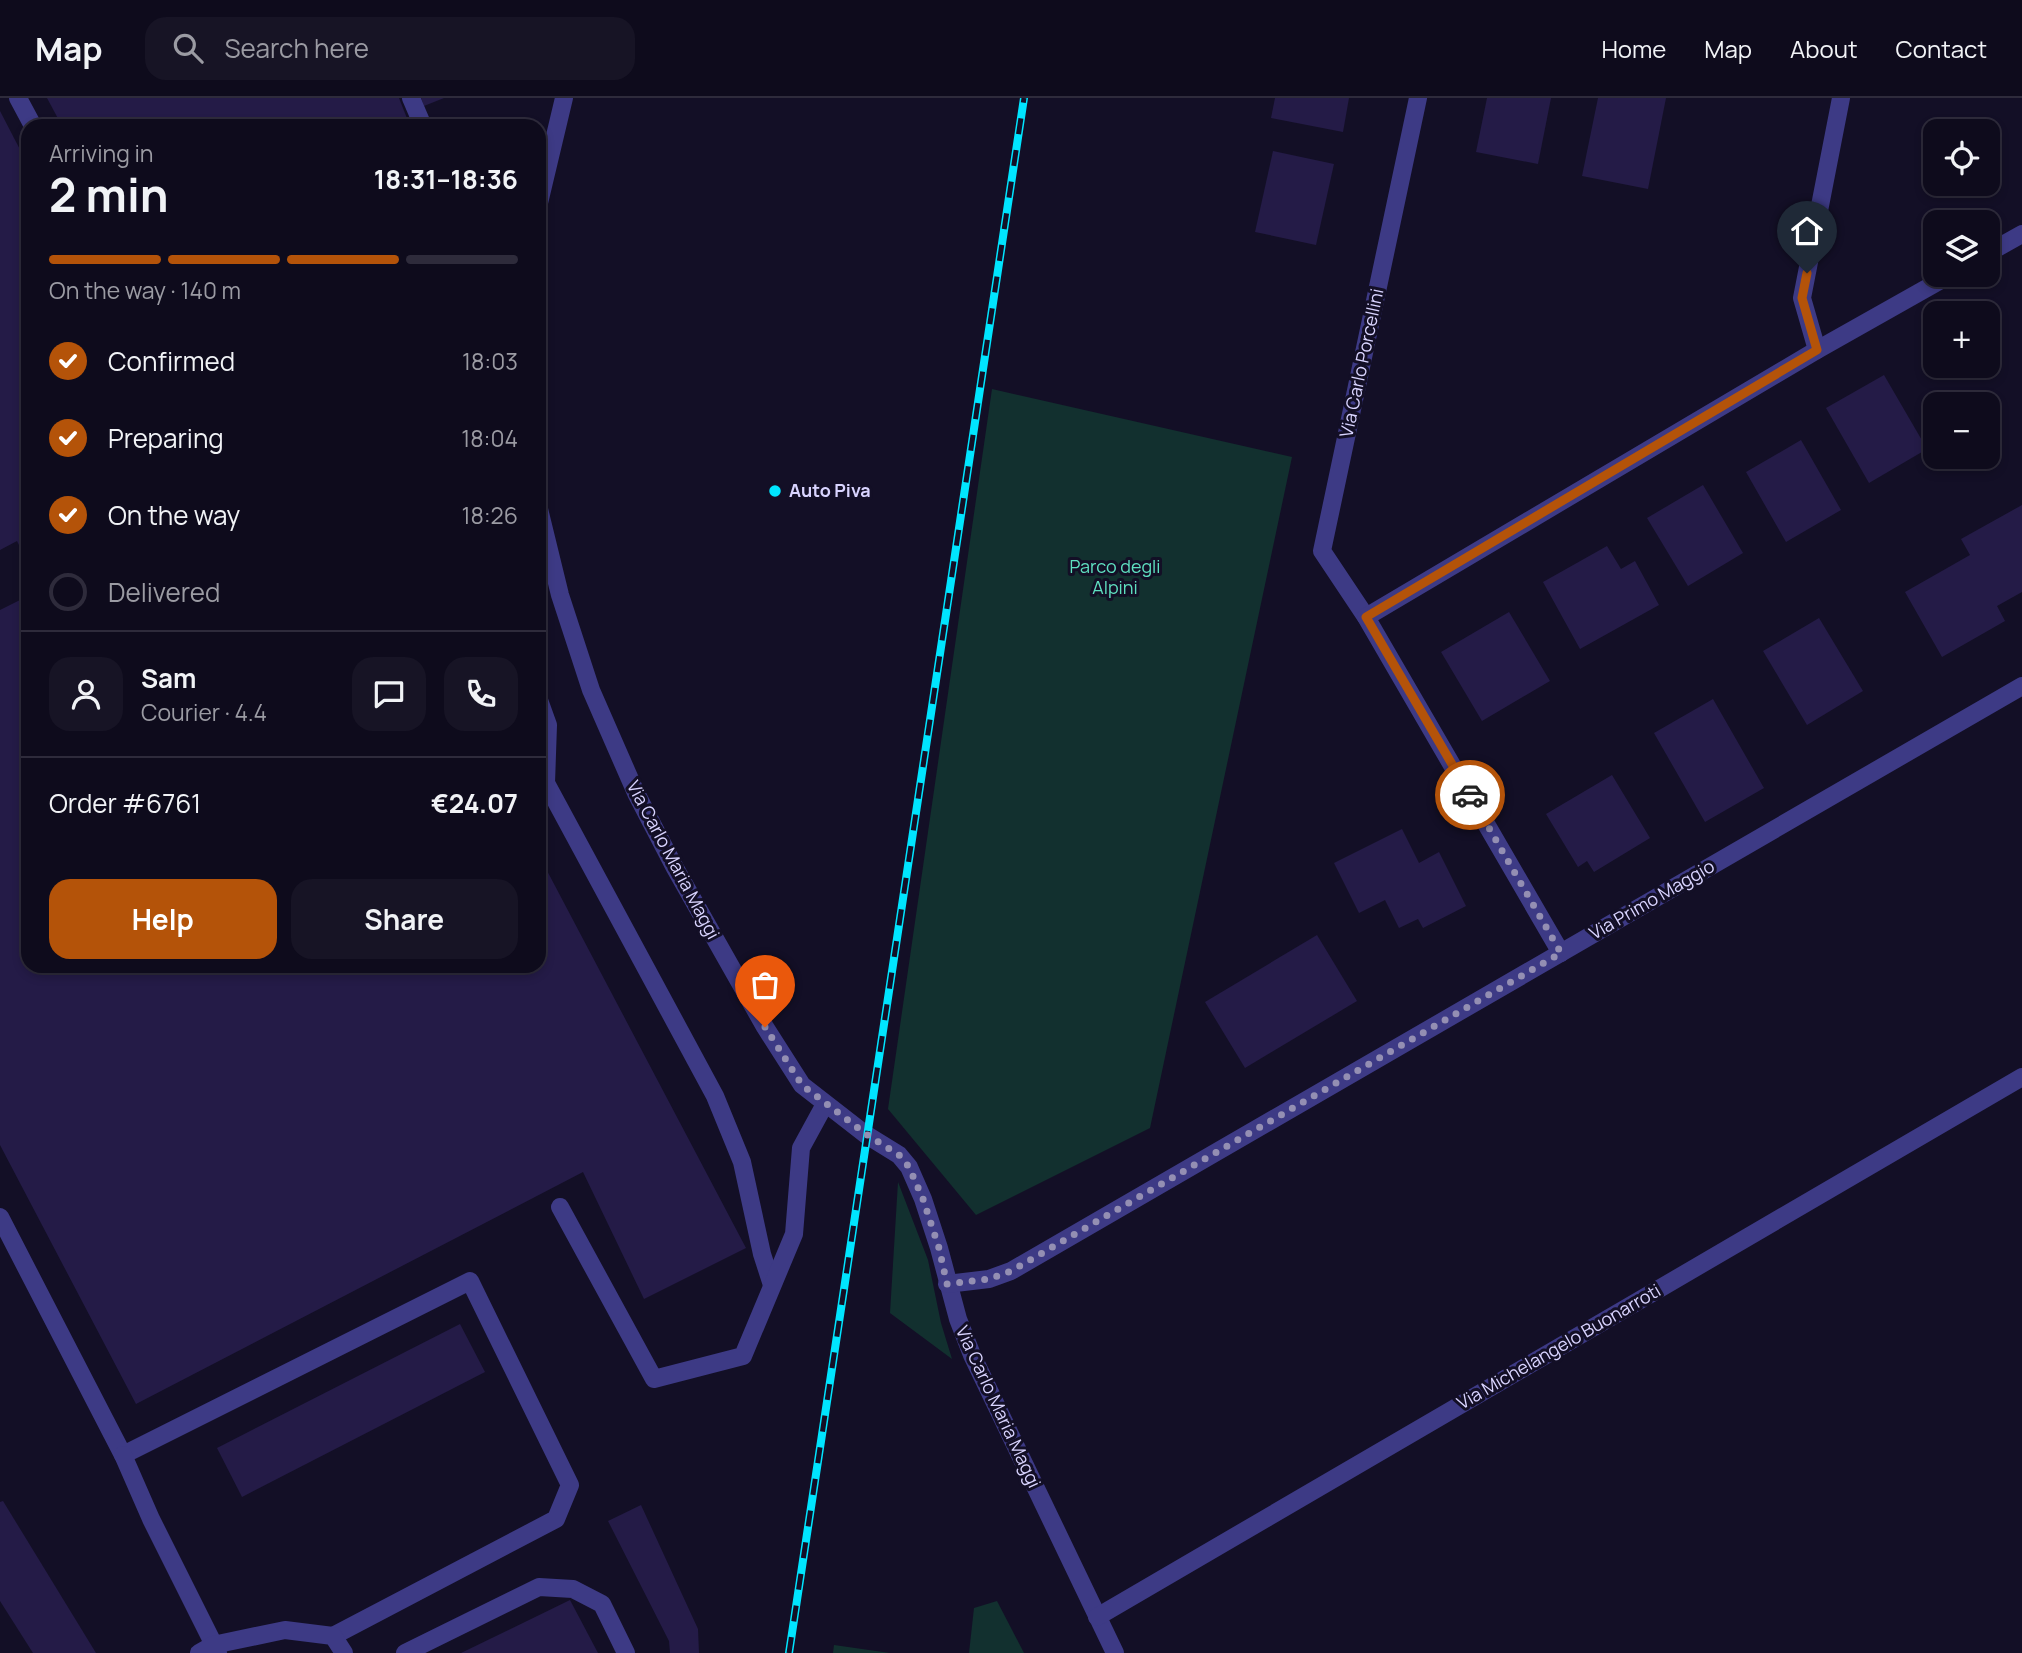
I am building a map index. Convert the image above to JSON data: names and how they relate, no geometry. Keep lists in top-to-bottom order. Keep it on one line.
{"streets":{"street":["Via Carlo Porcellini","Via Carlo Maria Maggi","Via Primo Maggio","Via Michelangelo Buonarroti"]},"crossings":[["Via Carlo Porcellini","Via Primo Maggio"],["Via Carlo Maria Maggi","Via Primo Maggio"],["Via Carlo Maria Maggi","Via Michelangelo Buonarroti"]],"parks":["Parco degli Alpini"],"places":["Auto Piva"],"page":{"header":"Map","search":"Search here","nav":["Home","Map","About","Contact"],"map_buttons":["+","−"],"heading":["2 min","Arriving in","18:31–18:36"],"panel":["Sam","Courier · 4.4","Order #6761","€24.07"],"bar":"On the way · 140 m","list":[["Confirmed","18:03"],["Preparing","18:04"],["On the way","18:26"],"Delivered"],"buttons":["Help","Share"]}}
